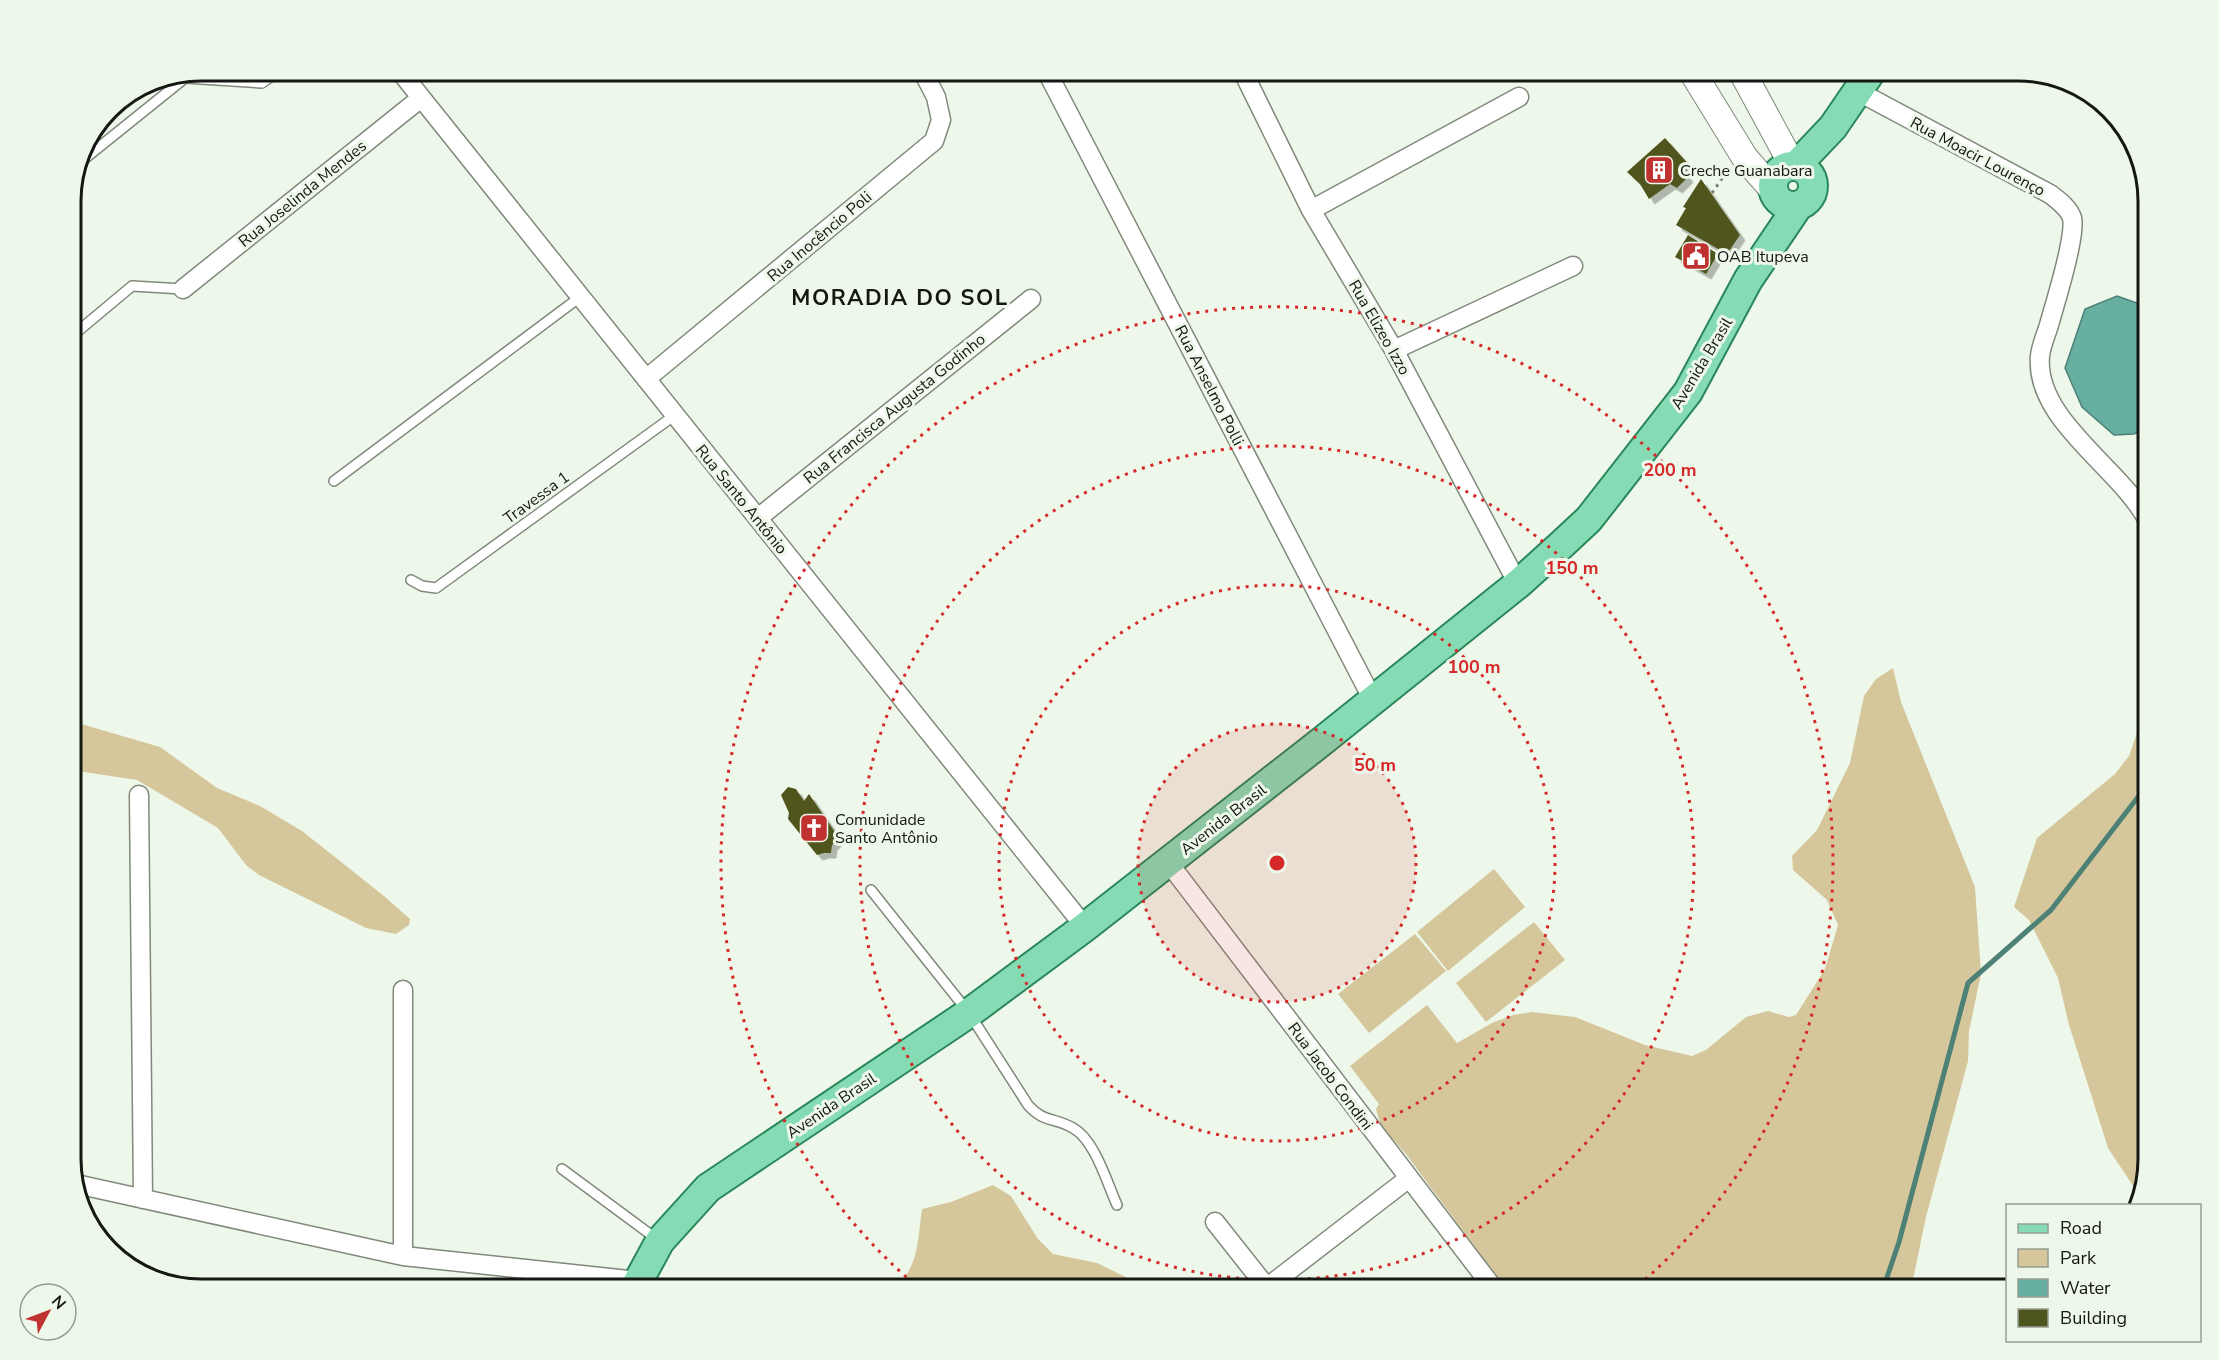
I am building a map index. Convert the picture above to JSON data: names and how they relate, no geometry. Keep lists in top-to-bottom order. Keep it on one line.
{"streets":{"main road":["Avenida Brasil"],"street":["Rua Moacir Lourenço","Rua Joselinda Mendes","Rua Inocêncio Poli","Rua Elizeo Izzo","Rua Anselmo Polli","Rua Francisca Augusta Godinho","Rua Santo Antônio","Rua Jacob Condini"],"lane":["Travessa 1"]},"crossings":[["Rua Moacir Lourenço","Avenida Brasil"],["Rua Joselinda Mendes","Rua Santo Antônio"],["Rua Inocêncio Poli","Rua Santo Antônio"],["Rua Elizeo Izzo","Avenida Brasil"],["Avenida Brasil","Rua Anselmo Polli"],["Avenida Brasil","Rua Santo Antônio"],["Avenida Brasil","Rua Jacob Condini"],["Rua Francisca Augusta Godinho","Rua Santo Antônio"],["Travessa 1","Rua Santo Antônio"]],"districts":["MORADIA DO SOL"],"places":{"building":["Creche Guanabara"],"public building":["OAB Itupeva"],"church":["Comunidade Santo Antônio"]},"legend":["Road","Park","Water","Building"],"north":"top right","rings":["200 m","150 m","100 m","50 m"]}
